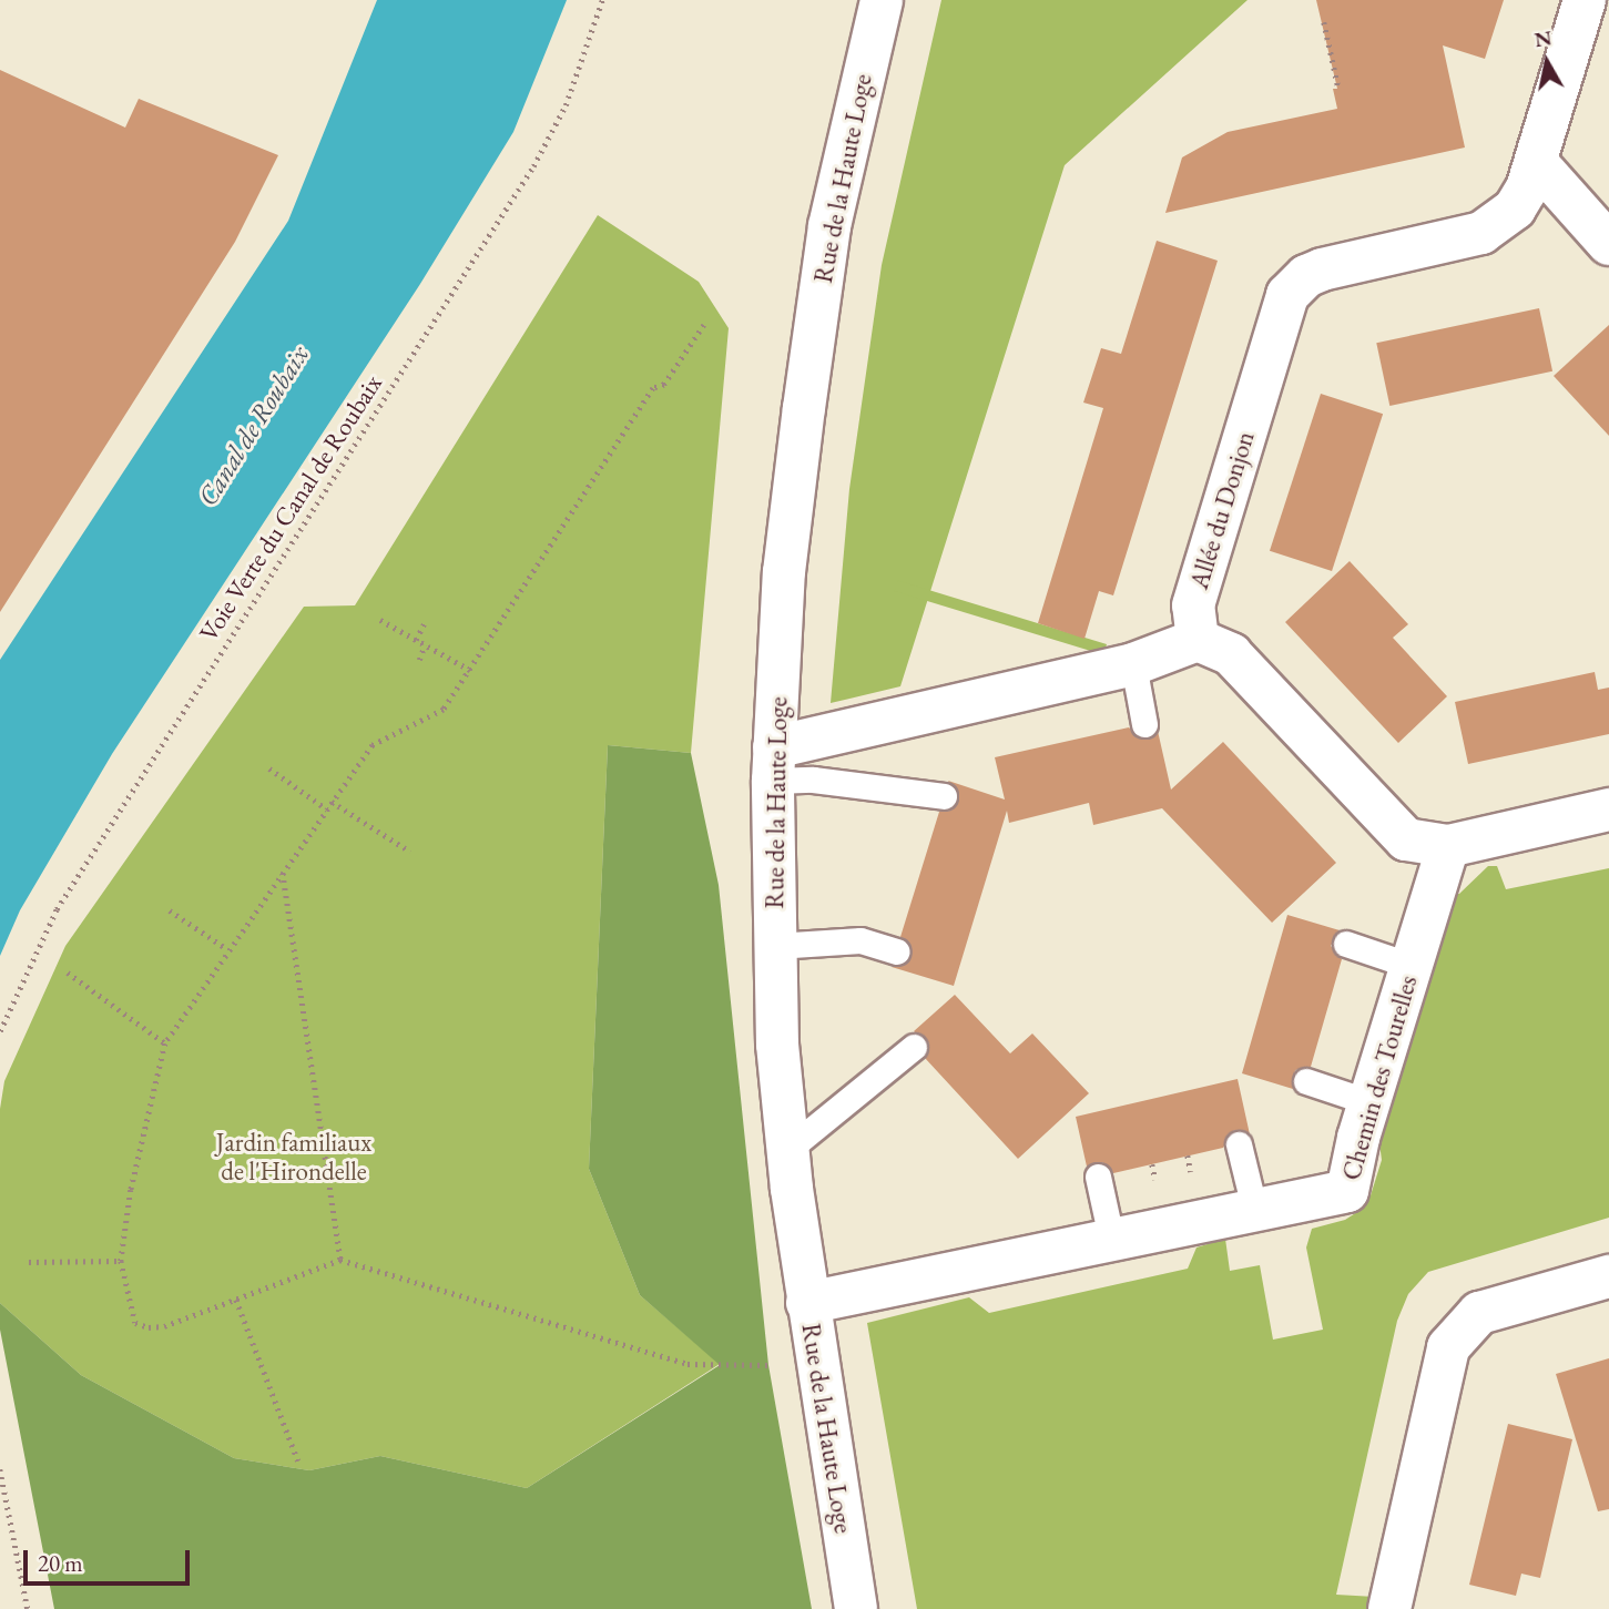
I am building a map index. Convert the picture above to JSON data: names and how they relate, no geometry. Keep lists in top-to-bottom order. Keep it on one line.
{"streets":{"street":["Rue de la Haute Loge","Allée du Donjon","Chemin des Tourelles"],"path":["Voie Verte du Canal de Roubaix"]},"crossings":[["Rue de la Haute Loge","Chemin des Tourelles"]],"water":["Canal de Roubaix"],"parks":["Jardin familiaux de l'Hirondelle"],"scale_bar":"20 m","north":"top"}
